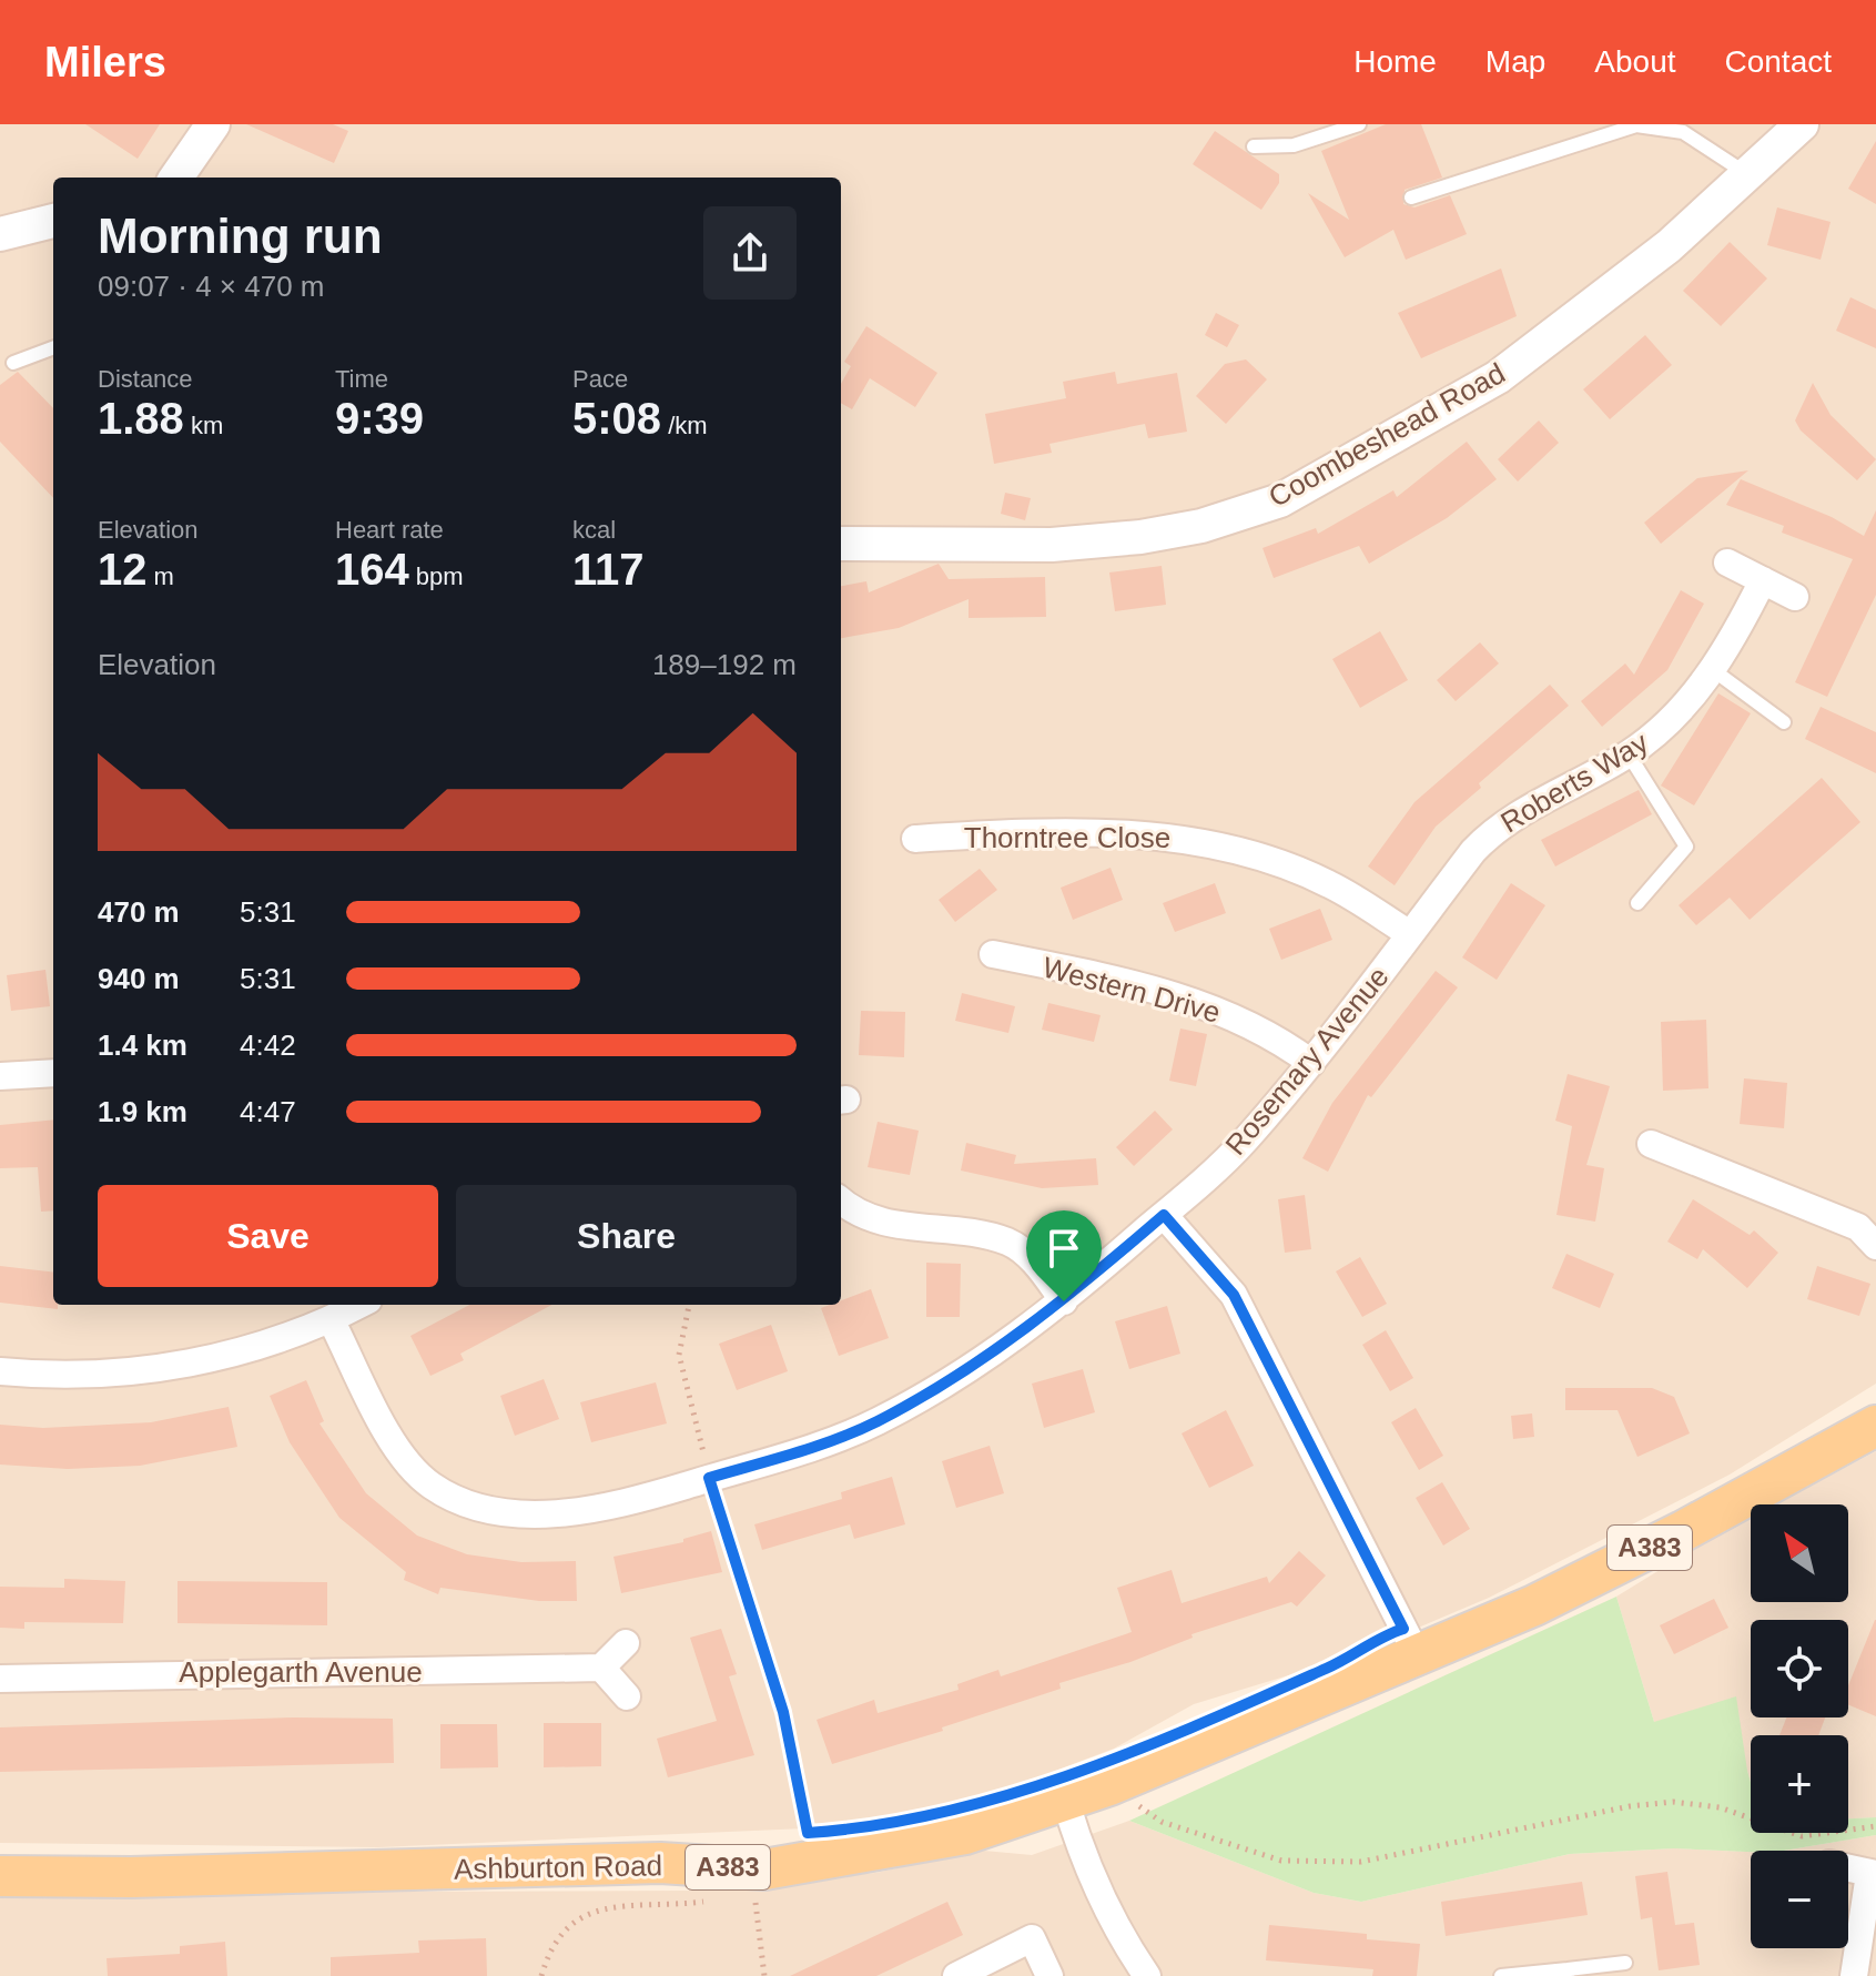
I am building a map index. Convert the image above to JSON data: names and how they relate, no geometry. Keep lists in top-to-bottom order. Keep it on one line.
{"streets":{"main road":["A383","Ashburton Road"],"street":["Coombeshead Road","Roberts Way","Thorntree Close","Western Drive","Rosemary Avenue","Applegarth Avenue"]},"crossings":[["Roberts Way","Rosemary Avenue"],["Thorntree Close","Rosemary Avenue"],["Western Drive","Rosemary Avenue"]],"north":"top left","page":{"header":"Milers","nav":["Home","Map","About","Contact"],"heading":["Morning run","09:07 · 4 × 470 m"],"stats":[["Distance","1.88 km"],["Time","9:39"],["Pace","5:08 /km"],["Elevation","12 m"],["Heart rate","164 bpm"],["kcal","117"]],"chart":["Elevation","189–192 m"],"list":[{"name":"470 m","note":"5:31"},{"name":"940 m","note":"5:31"},{"name":"1.4 km","note":"4:42"},{"name":"1.9 km","note":"4:47"}],"buttons":["Save","Share"],"map_buttons":["+","−"]}}
